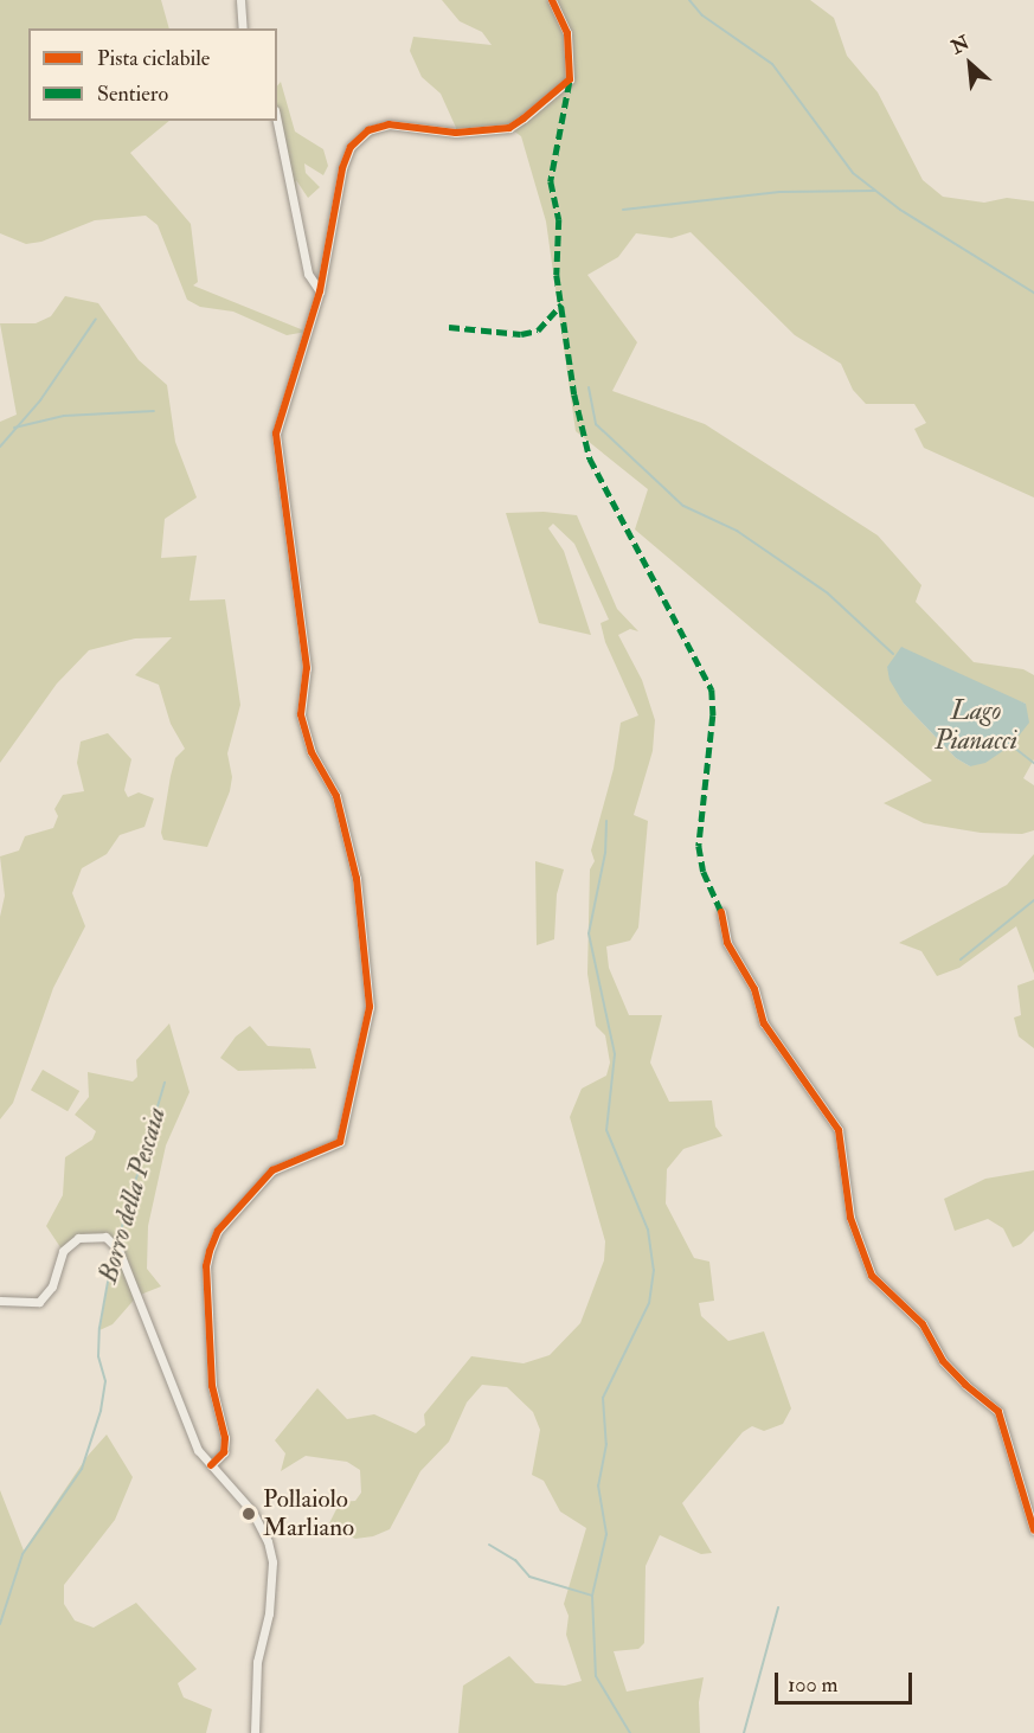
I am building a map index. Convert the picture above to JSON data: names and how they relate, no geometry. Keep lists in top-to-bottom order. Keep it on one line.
{"water":["Lago Pianacci","Borro della Pescaia"],"places":["Pollaiolo Marliano"],"legend":["Pista ciclabile","Sentiero"],"scale_bar":"100 m","north":"top left"}
